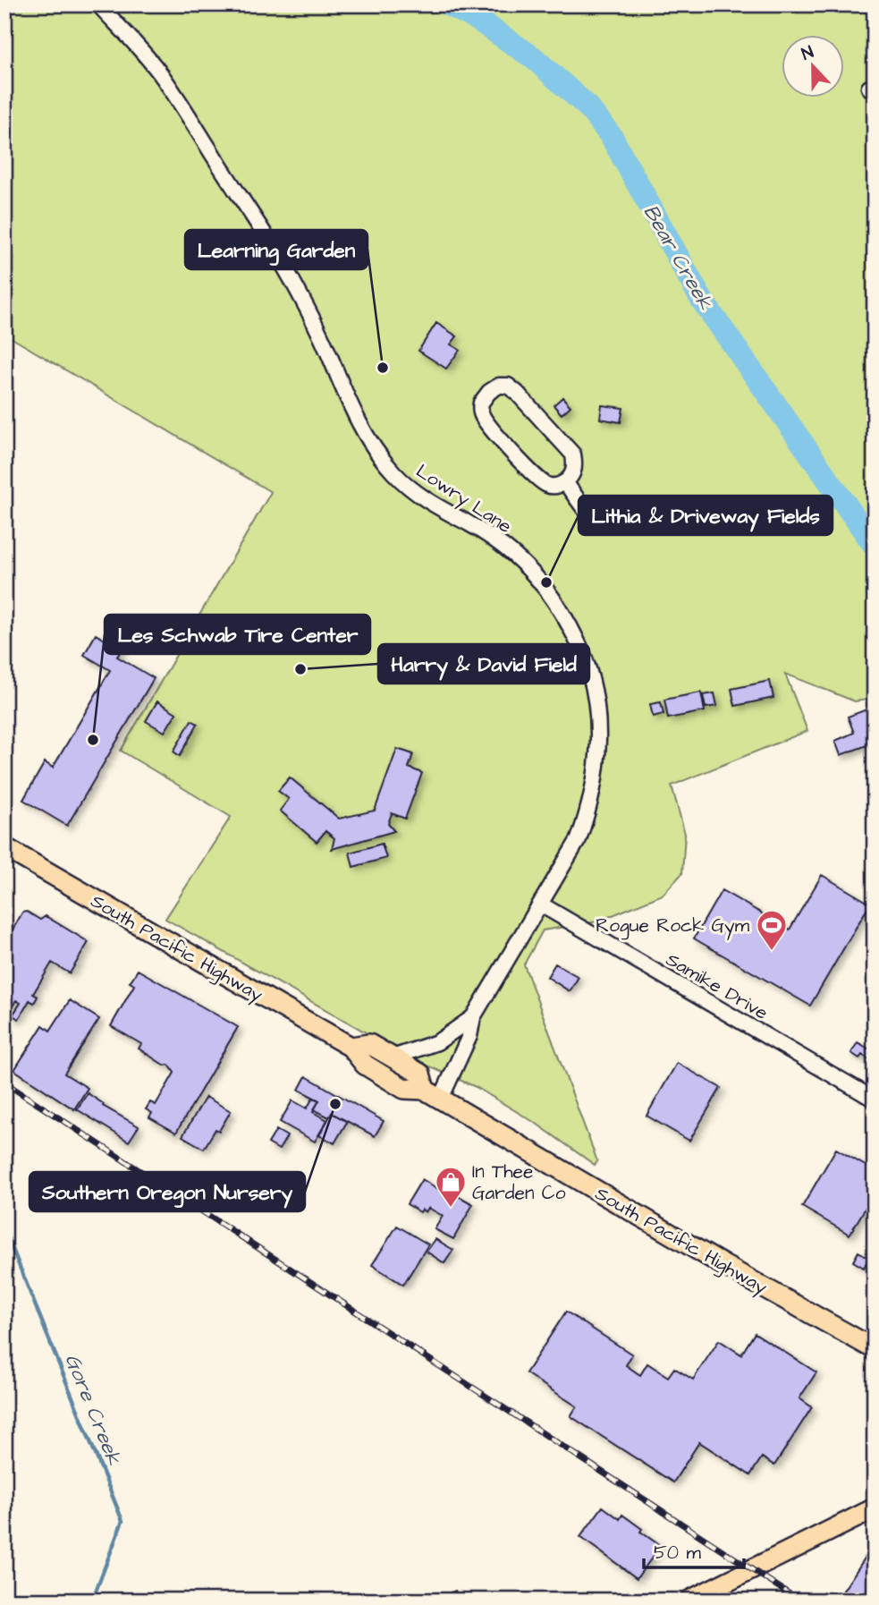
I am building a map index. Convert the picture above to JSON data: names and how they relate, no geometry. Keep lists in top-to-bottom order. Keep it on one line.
{"streets":{"main road":["South Pacific Highway"],"street":["Lowry Lane","Samike Drive"]},"crossings":[["Lowry Lane","South Pacific Highway"],["Lowry Lane","Samike Drive"]],"water":["Bear Creek","Gore Creek"],"places":{"other":["Learning Garden","Lithia & Driveway Fields","Harry & David Field","Les Schwab Tire Center","Southern Oregon Nursery"],"sports":["Rogue Rock Gym"],"shop":["In Thee Garden Co"]},"scale_bar":"50 m","north":"top"}
